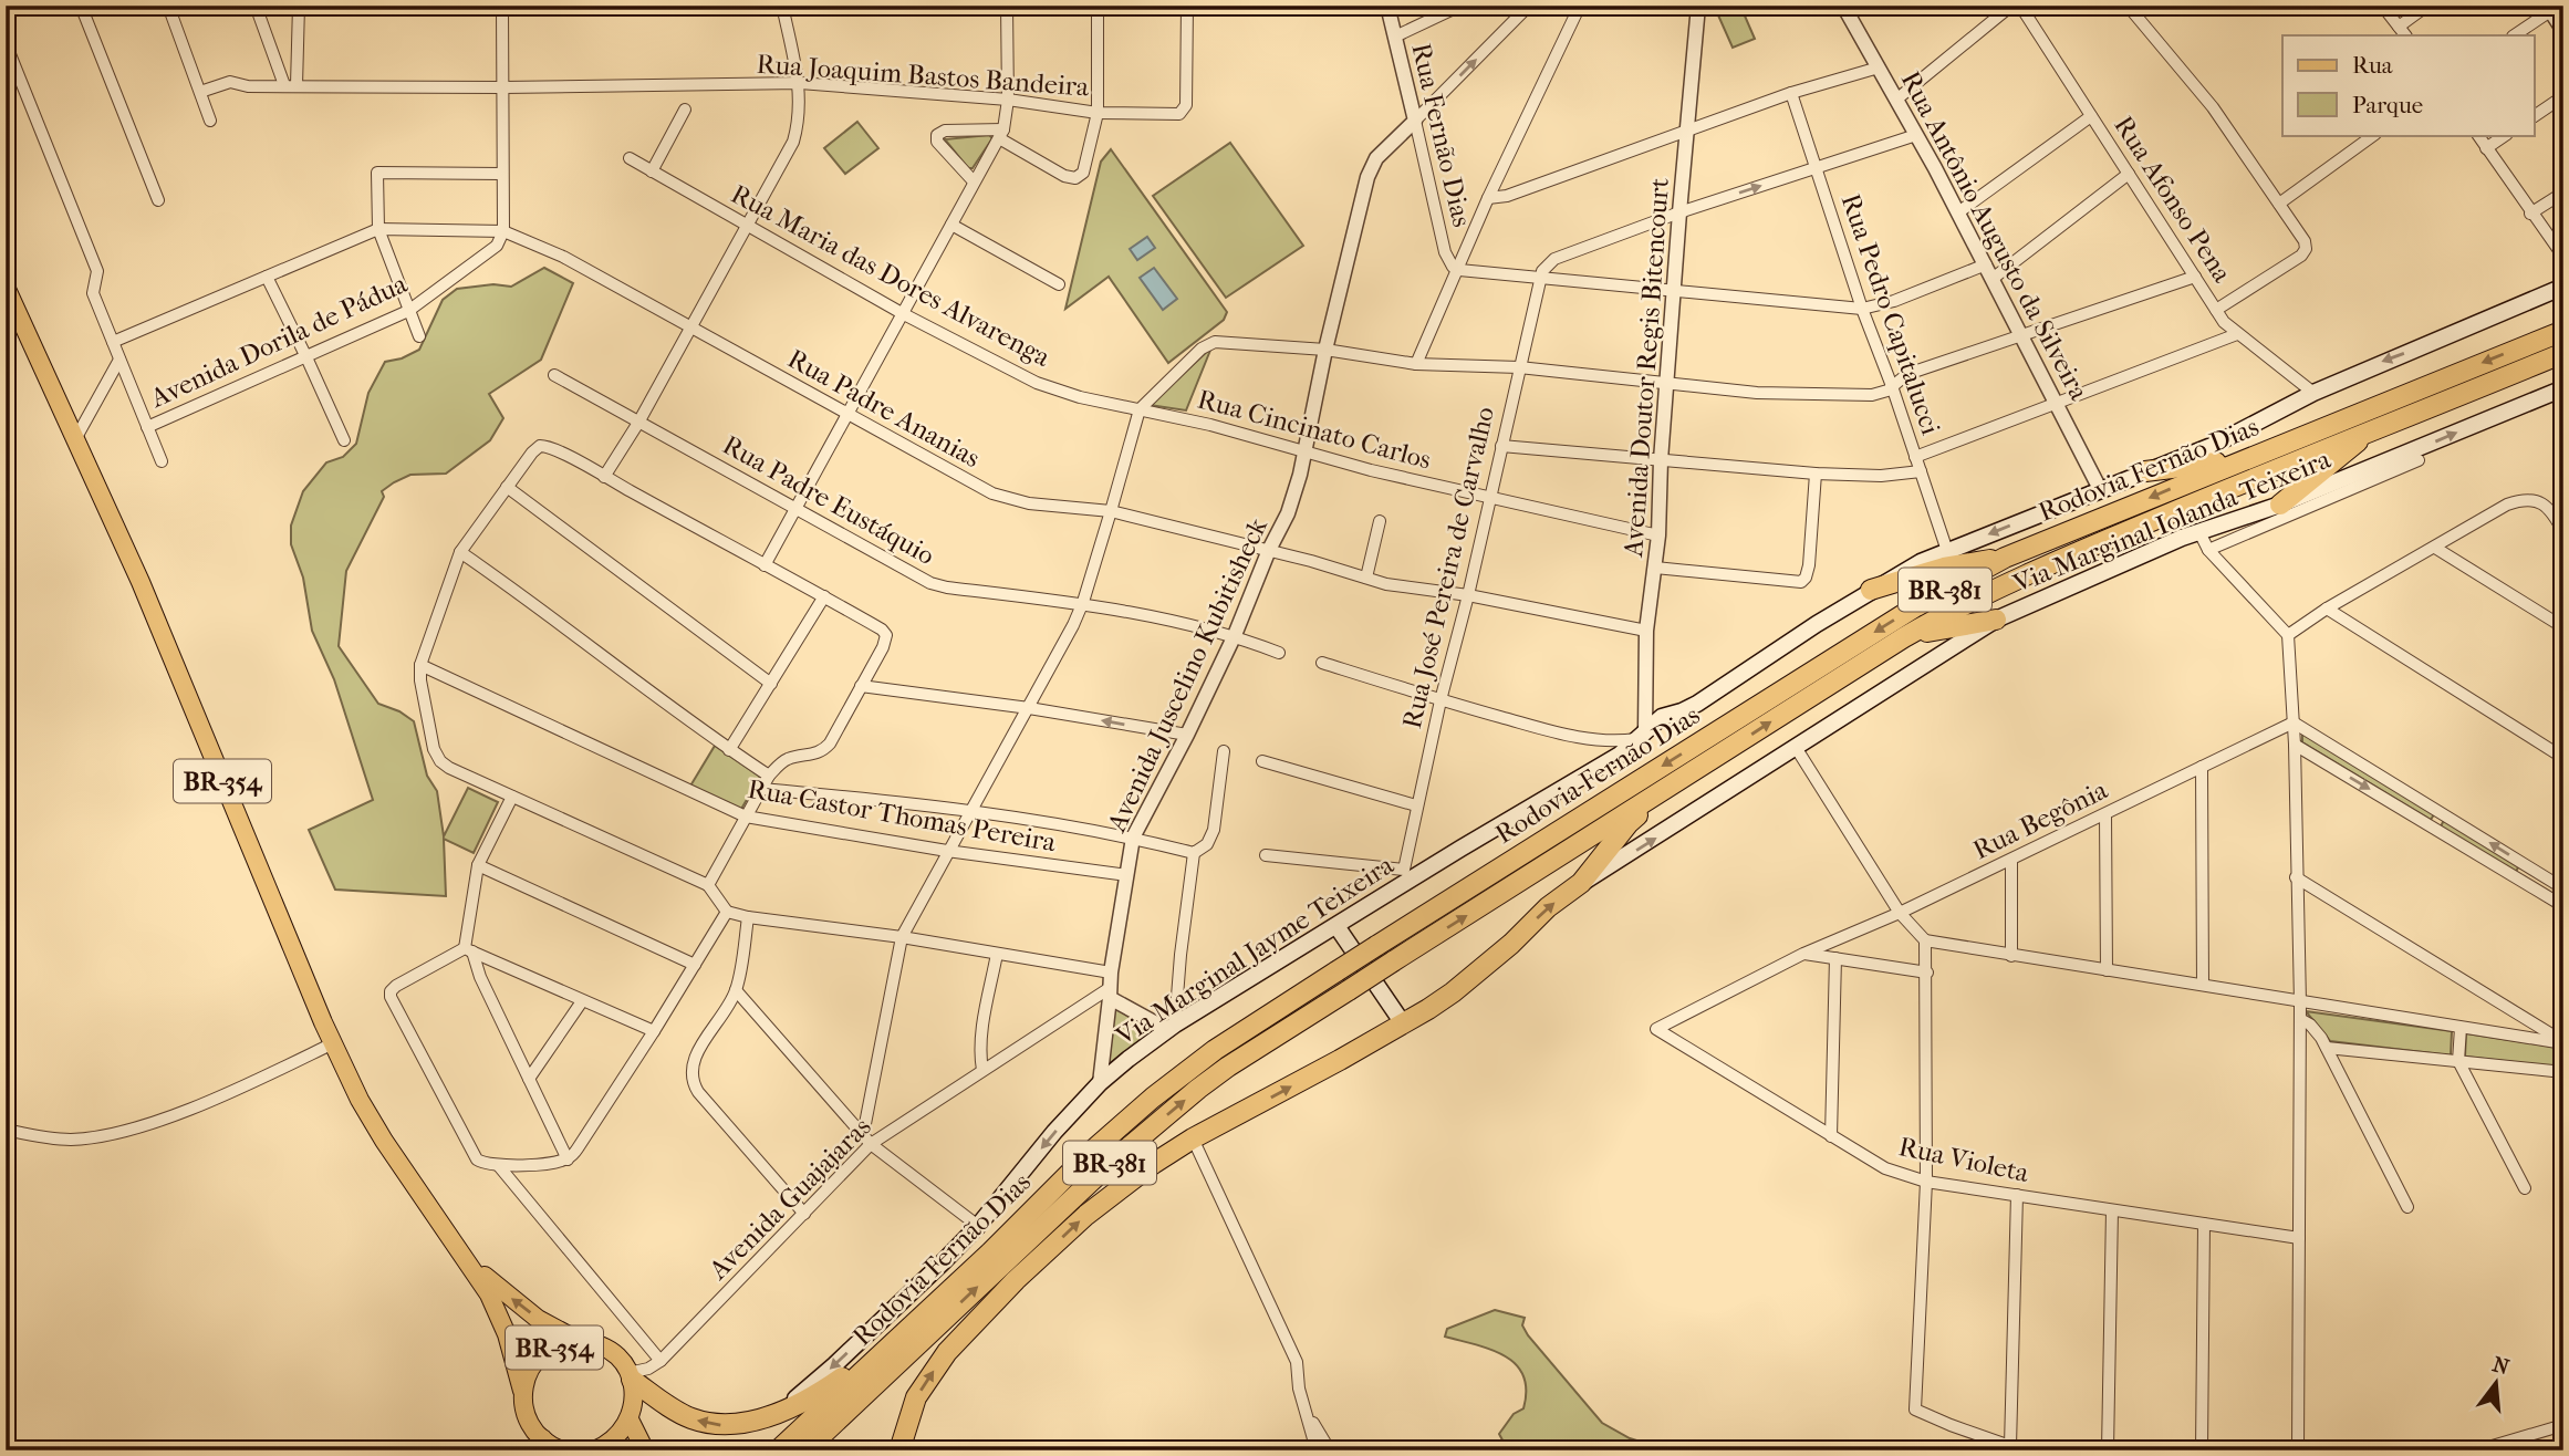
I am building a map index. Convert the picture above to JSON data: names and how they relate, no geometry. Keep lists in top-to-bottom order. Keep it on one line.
{"streets":{"highway":["Rodovia Fernão Dias","BR-381"],"main road":["Via Marginal Iolanda Teixeira","BR-354","Via Marginal Jayme Teixeira"],"street":["Rua Joaquim Bastos Bandeira","Rua Fernão Dias","Rua Afonso Pena","Rua Antônio Augusto da Silveira","Rua Maria das Dores Alvarenga","Rua Pedro Capitalucci","Avenida Dorila de Pádua","Avenida Doutor Regis Bitencourt","Rua Padre Ananias","Rua Cincinato Carlos","Rua Padre Eustáquio","Rua José Pereira de Carvalho","Avenida Juscelino Kubitisheck","Rua Castor Thomas Pereira","Rua Begônia","Rua Violeta","Avenida Guajajaras"]},"crossings":[["Rua Fernão Dias","Avenida Juscelino Kubitisheck"],["Rua Afonso Pena","Via Marginal Jayme Teixeira"],["Rua Antônio Augusto da Silveira","Via Marginal Jayme Teixeira"],["Rua Maria das Dores Alvarenga","Rua Cincinato Carlos"],["Rua Pedro Capitalucci","Via Marginal Jayme Teixeira"],["Avenida Dorila de Pádua","Rua Padre Ananias"],["Avenida Doutor Regis Bitencourt","Rua Padre Ananias"],["Avenida Doutor Regis Bitencourt","Rua Cincinato Carlos"],["Avenida Doutor Regis Bitencourt","Via Marginal Jayme Teixeira"],["Rua Padre Ananias","Rua José Pereira de Carvalho"],["Rua Padre Ananias","Avenida Juscelino Kubitisheck"],["Rua Cincinato Carlos","Rua José Pereira de Carvalho"],["Rua Cincinato Carlos","Avenida Juscelino Kubitisheck"],["Rua Padre Eustáquio","Avenida Juscelino Kubitisheck"],["Avenida Juscelino Kubitisheck","Rua Castor Thomas Pereira"],["Avenida Juscelino Kubitisheck","Via Marginal Jayme Teixeira"],["Avenida Juscelino Kubitisheck","Avenida Guajajaras"],["BR-354","Avenida Guajajaras"],["Rua Begônia","Rua Violeta"]],"one_way":["Via Marginal Iolanda Teixeira","Via Marginal Jayme Teixeira"],"legend":["Rua","Parque"],"north":"top"}
